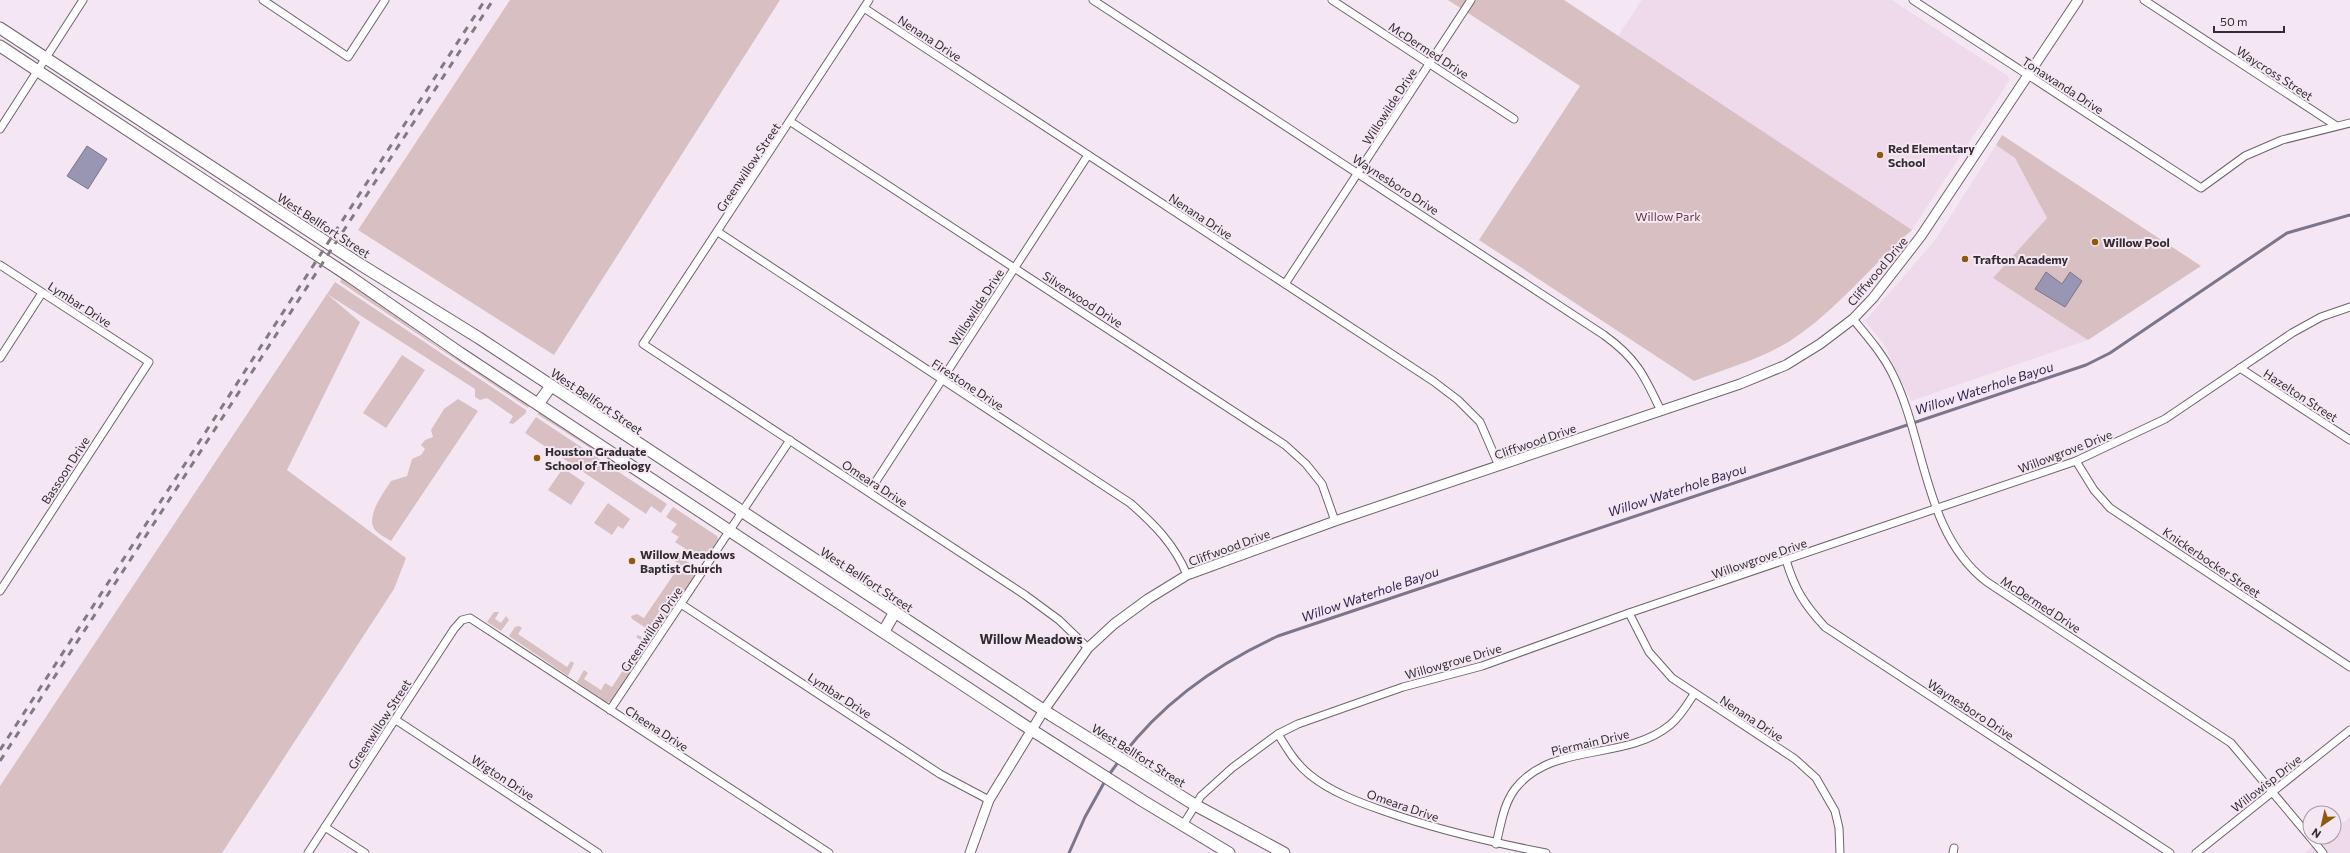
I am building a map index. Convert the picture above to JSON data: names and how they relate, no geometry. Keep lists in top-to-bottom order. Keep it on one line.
{"streets":{"main road":["West Bellfort Street"],"street":["Nenana Drive","McDermed Drive","Waycross Street","Tonawanda Drive","Willowilde Drive","Greenwillow Street","Waynesboro Drive","Cliffwood Drive","Silverwood Drive","Lymbar Drive","Firestone Drive","Hazelton Street","Willowgrove Drive","Bassoon Drive","Omeara Drive","Knickerbocker Street","Greenwillow Drive","Cheena Drive","Piermain Drive","Wigton Drive","Willowisp Drive"]},"crossings":[["Nenana Drive","Willowilde Drive"],["Nenana Drive","Greenwillow Street"],["Nenana Drive","Cliffwood Drive"],["Nenana Drive","Willowgrove Drive"],["Nenana Drive","Piermain Drive"],["McDermed Drive","Willowilde Drive"],["McDermed Drive","Cliffwood Drive"],["McDermed Drive","Willowgrove Drive"],["McDermed Drive","Willowisp Drive"],["Waycross Street","Tonawanda Drive"],["Tonawanda Drive","Cliffwood Drive"],["Willowilde Drive","Waynesboro Drive"],["Willowilde Drive","Silverwood Drive"],["Willowilde Drive","Firestone Drive"],["Willowilde Drive","Omeara Drive"],["Greenwillow Street","Silverwood Drive"],["Greenwillow Street","Firestone Drive"],["Greenwillow Street","Omeara Drive"],["Greenwillow Street","Cheena Drive"],["Greenwillow Street","Wigton Drive"],["Waynesboro Drive","Cliffwood Drive"],["Waynesboro Drive","Willowgrove Drive"],["West Bellfort Street","Cliffwood Drive"],["West Bellfort Street","Willowgrove Drive"],["West Bellfort Street","Greenwillow Drive"],["Cliffwood Drive","Silverwood Drive"],["Cliffwood Drive","Lymbar Drive"],["Cliffwood Drive","Firestone Drive"],["Cliffwood Drive","Omeara Drive"],["Lymbar Drive","Bassoon Drive"],["Lymbar Drive","Greenwillow Drive"],["Hazelton Street","Willowgrove Drive"],["Willowgrove Drive","Omeara Drive"],["Willowgrove Drive","Knickerbocker Street"],["Omeara Drive","Greenwillow Drive"],["Omeara Drive","Piermain Drive"],["Greenwillow Drive","Cheena Drive"]],"districts":["Willow Meadows"],"water":["Willow Waterhole Bayou"],"parks":["Willow Park"],"places":["Red Elementary School","Willow Pool","Trafton Academy","Houston Graduate School of Theology","Willow Meadows Baptist Church"],"scale_bar":"50 m","north":"bottom left"}
